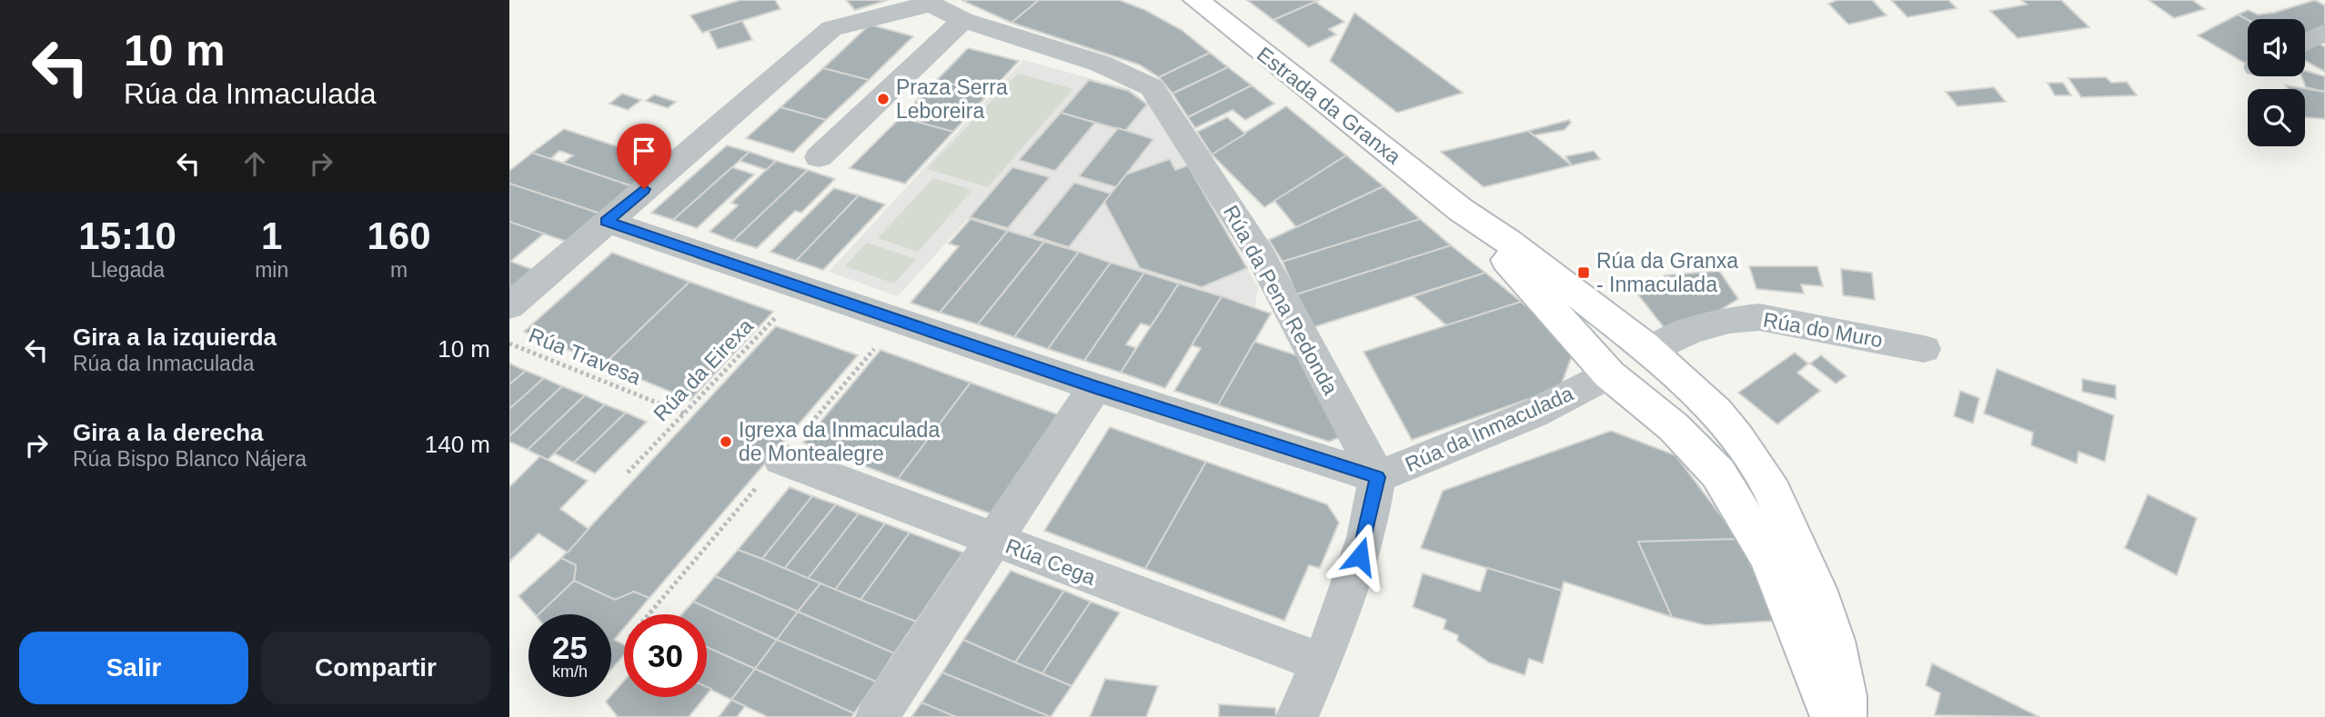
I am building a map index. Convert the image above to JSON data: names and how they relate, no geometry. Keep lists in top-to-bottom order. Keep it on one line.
{"streets":{"main road":["Estrada da Granxa"],"street":["Rúa da Pena Redonda","Rúa do Muro","Rúa da Inmaculada","Rúa Cega"],"path":["Rúa Travesa","Rúa da Eirexa"]},"crossings":[["Estrada da Granxa","Rúa do Muro"],["Estrada da Granxa","Rúa da Inmaculada"],["Rúa da Pena Redonda","Rúa da Inmaculada"],["Rúa Travesa","Rúa da Eirexa"],["Rúa da Eirexa","Rúa da Inmaculada"]],"places":{"other":["Praza Serra Leboreira","Igrexa da Inmaculada de Montealegre"],"transit":["Rúa da Granxa - Inmaculada"]},"page":{"turn":["10 m","Rúa da Inmaculada"],"eta":["15:10","Llegada","1","min","160","m"],"list":[{"name":"Gira a la izquierda","note":"Rúa da Inmaculada","value":"10 m"},{"name":"Gira a la derecha","note":"Rúa Bispo Blanco Nájera","value":"140 m"}],"speed":"25 km/h","limit":"30","buttons":["Salir","Compartir"]}}
